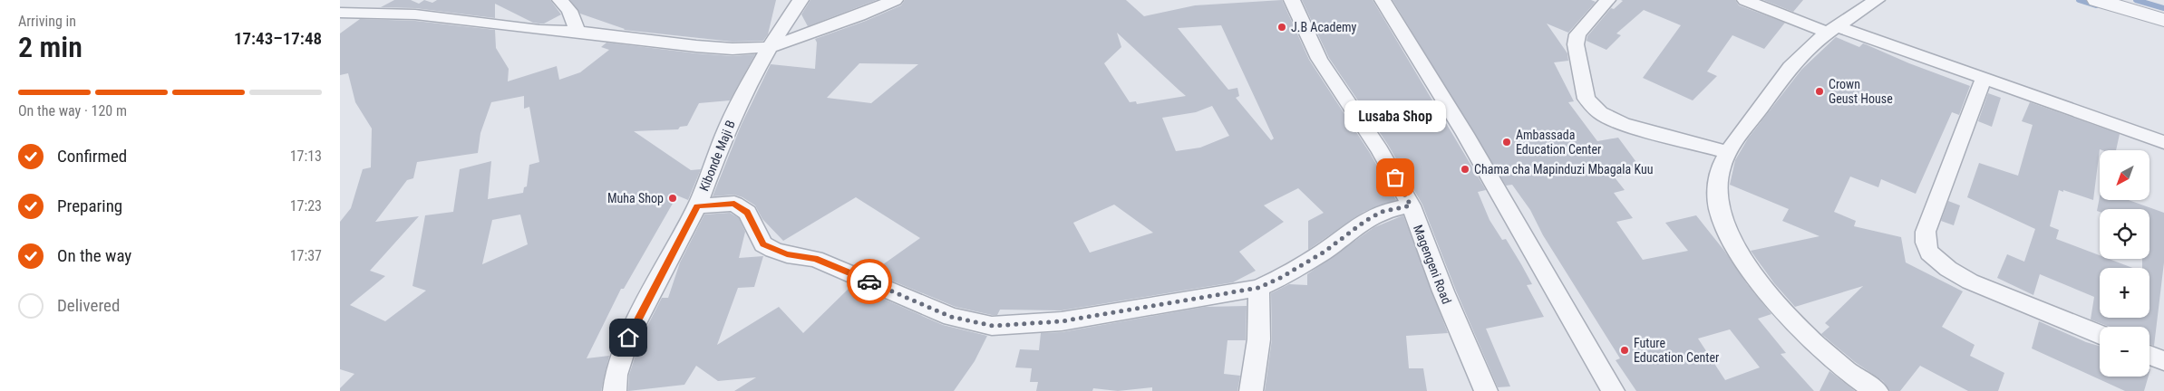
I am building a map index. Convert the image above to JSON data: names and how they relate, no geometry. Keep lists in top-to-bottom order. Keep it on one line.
{"streets":{"street":["Kibonde Maji B","Magengeni Road"]},"places":["J.B Academy","Crown Geust House","Ambassada Education Center","Chama cha Mapinduzi Mbagala Kuu","Lusaba Shop","Muha Shop","Future Education Center"],"north":"bottom left","page":{"heading":["2 min","Arriving in","17:43–17:48"],"bar":"On the way · 120 m","bubble":"Lusaba Shop","list":[["Confirmed","17:13"],["Preparing","17:23"],["On the way","17:37"],"Delivered"],"map_buttons":["+","−"]}}
